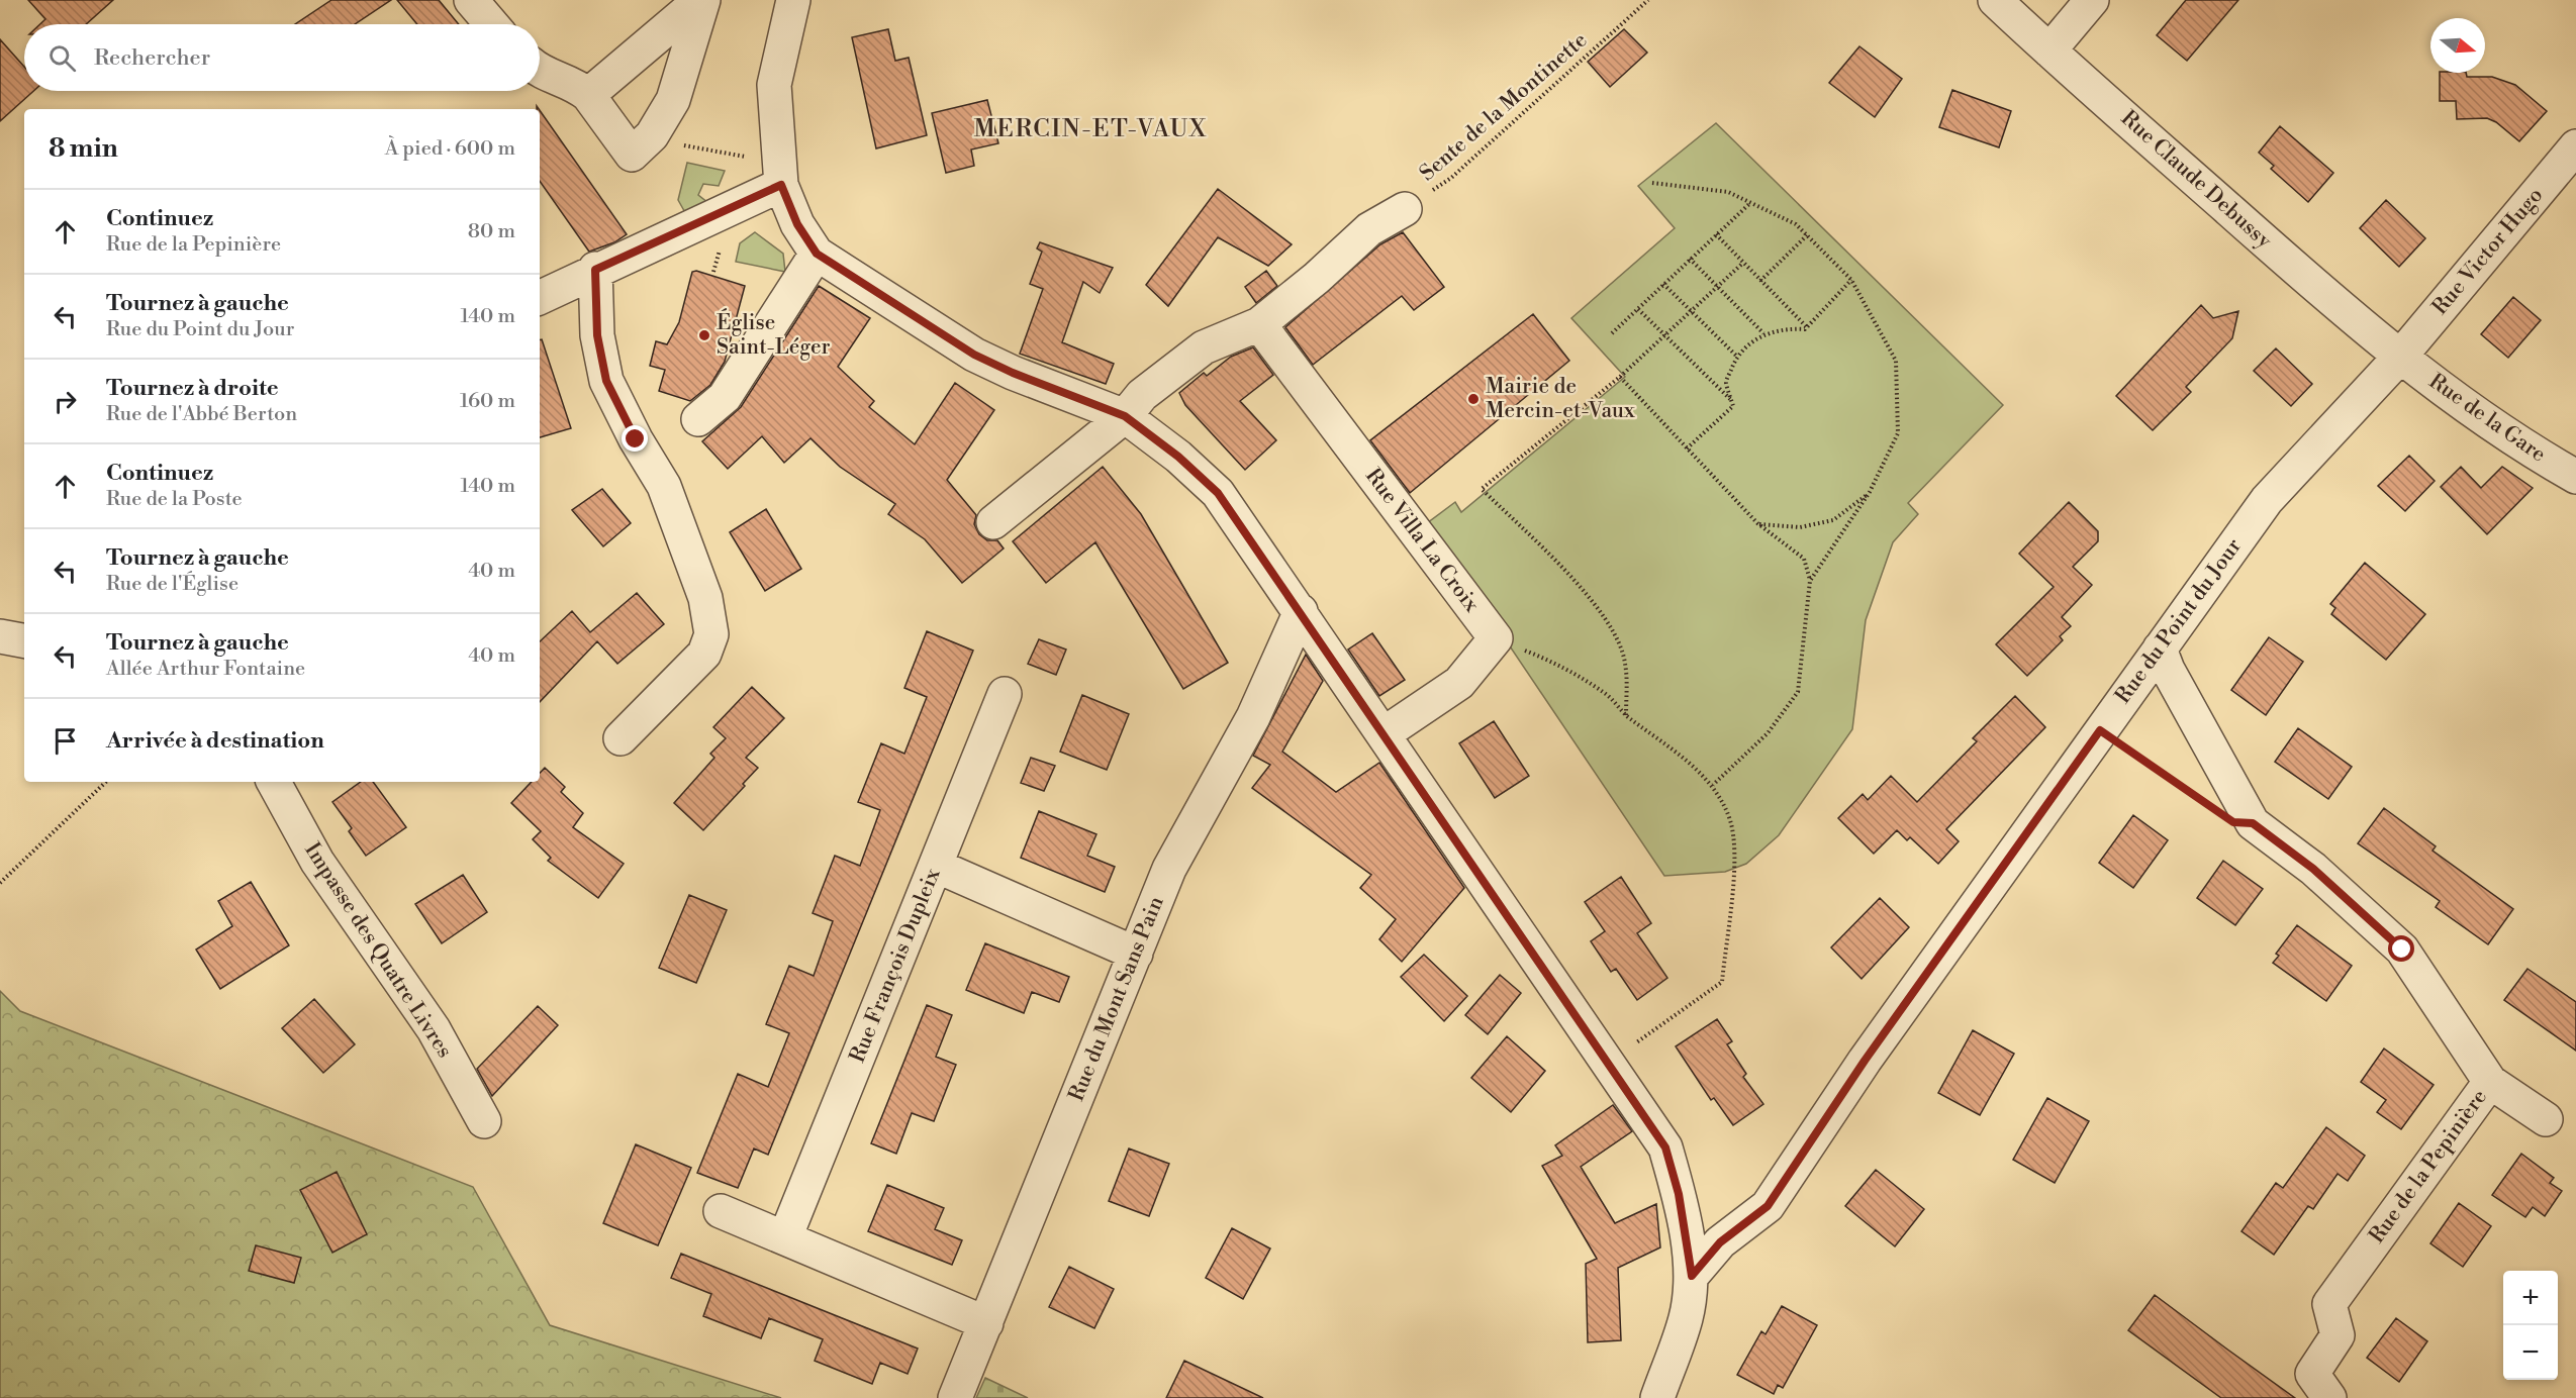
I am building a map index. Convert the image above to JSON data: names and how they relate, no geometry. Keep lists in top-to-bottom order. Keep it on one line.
{"streets":{"street":["Rue Claude Debussy","Rue Victor Hugo","Rue de la Gare","Rue Villa La Croix","Rue du Point du Jour","Impasse des Quatre Livres","Rue François Dupleix","Rue du Mont Sans Pain","Rue de la Pepinière"],"path":["Sente de la Montinette"]},"crossings":[["Rue Claude Debussy","Rue Victor Hugo"],["Rue Claude Debussy","Rue de la Gare"],["Rue Claude Debussy","Rue du Point du Jour"],["Rue Victor Hugo","Rue de la Gare"],["Rue Victor Hugo","Rue du Point du Jour"],["Rue de la Gare","Rue du Point du Jour"],["Rue du Point du Jour","Rue de la Pepinière"]],"districts":["MERCIN-ET-VAUX"],"places":["Église Saint-Léger","Mairie de Mercin-et-Vaux"],"north":"right","page":{"search":"Rechercher","heading":["8 min","À pied · 600 m"],"list":[["Continuez","Rue de la Pepinière","80 m"],["Tournez à gauche","Rue du Point du Jour","140 m"],["Tournez à droite","Rue de l'Abbé Berton","160 m"],["Continuez","Rue de la Poste","140 m"],["Tournez à gauche","Rue de l'Église","40 m"],["Tournez à gauche","Allée Arthur Fontaine","40 m"],"Arrivée à destination"],"map_buttons":["+","−"]}}
